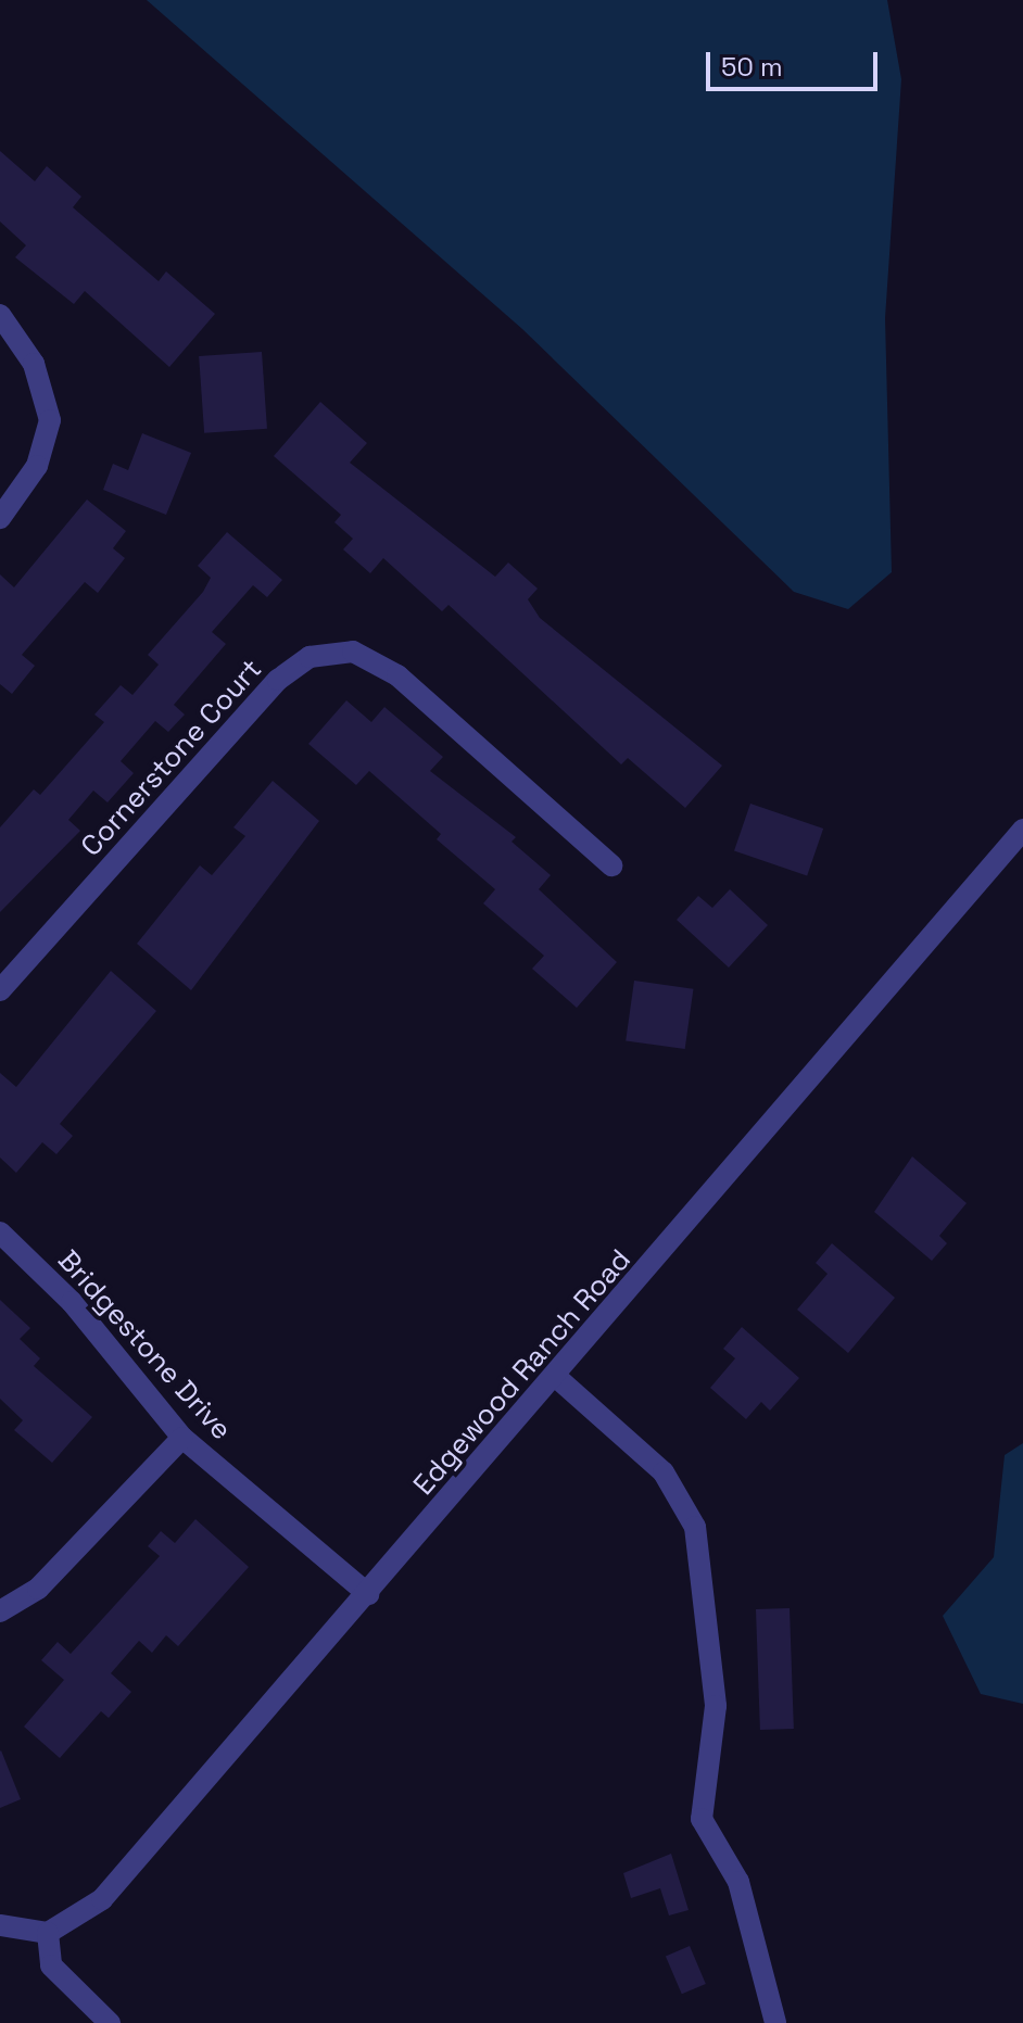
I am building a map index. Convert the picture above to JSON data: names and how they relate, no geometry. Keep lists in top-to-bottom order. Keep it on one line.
{"streets":{"street":["Cornerstone Court","Bridgestone Drive","Edgewood Ranch Road"]},"crossings":[["Bridgestone Drive","Edgewood Ranch Road"]],"scale_bar":"50 m"}
